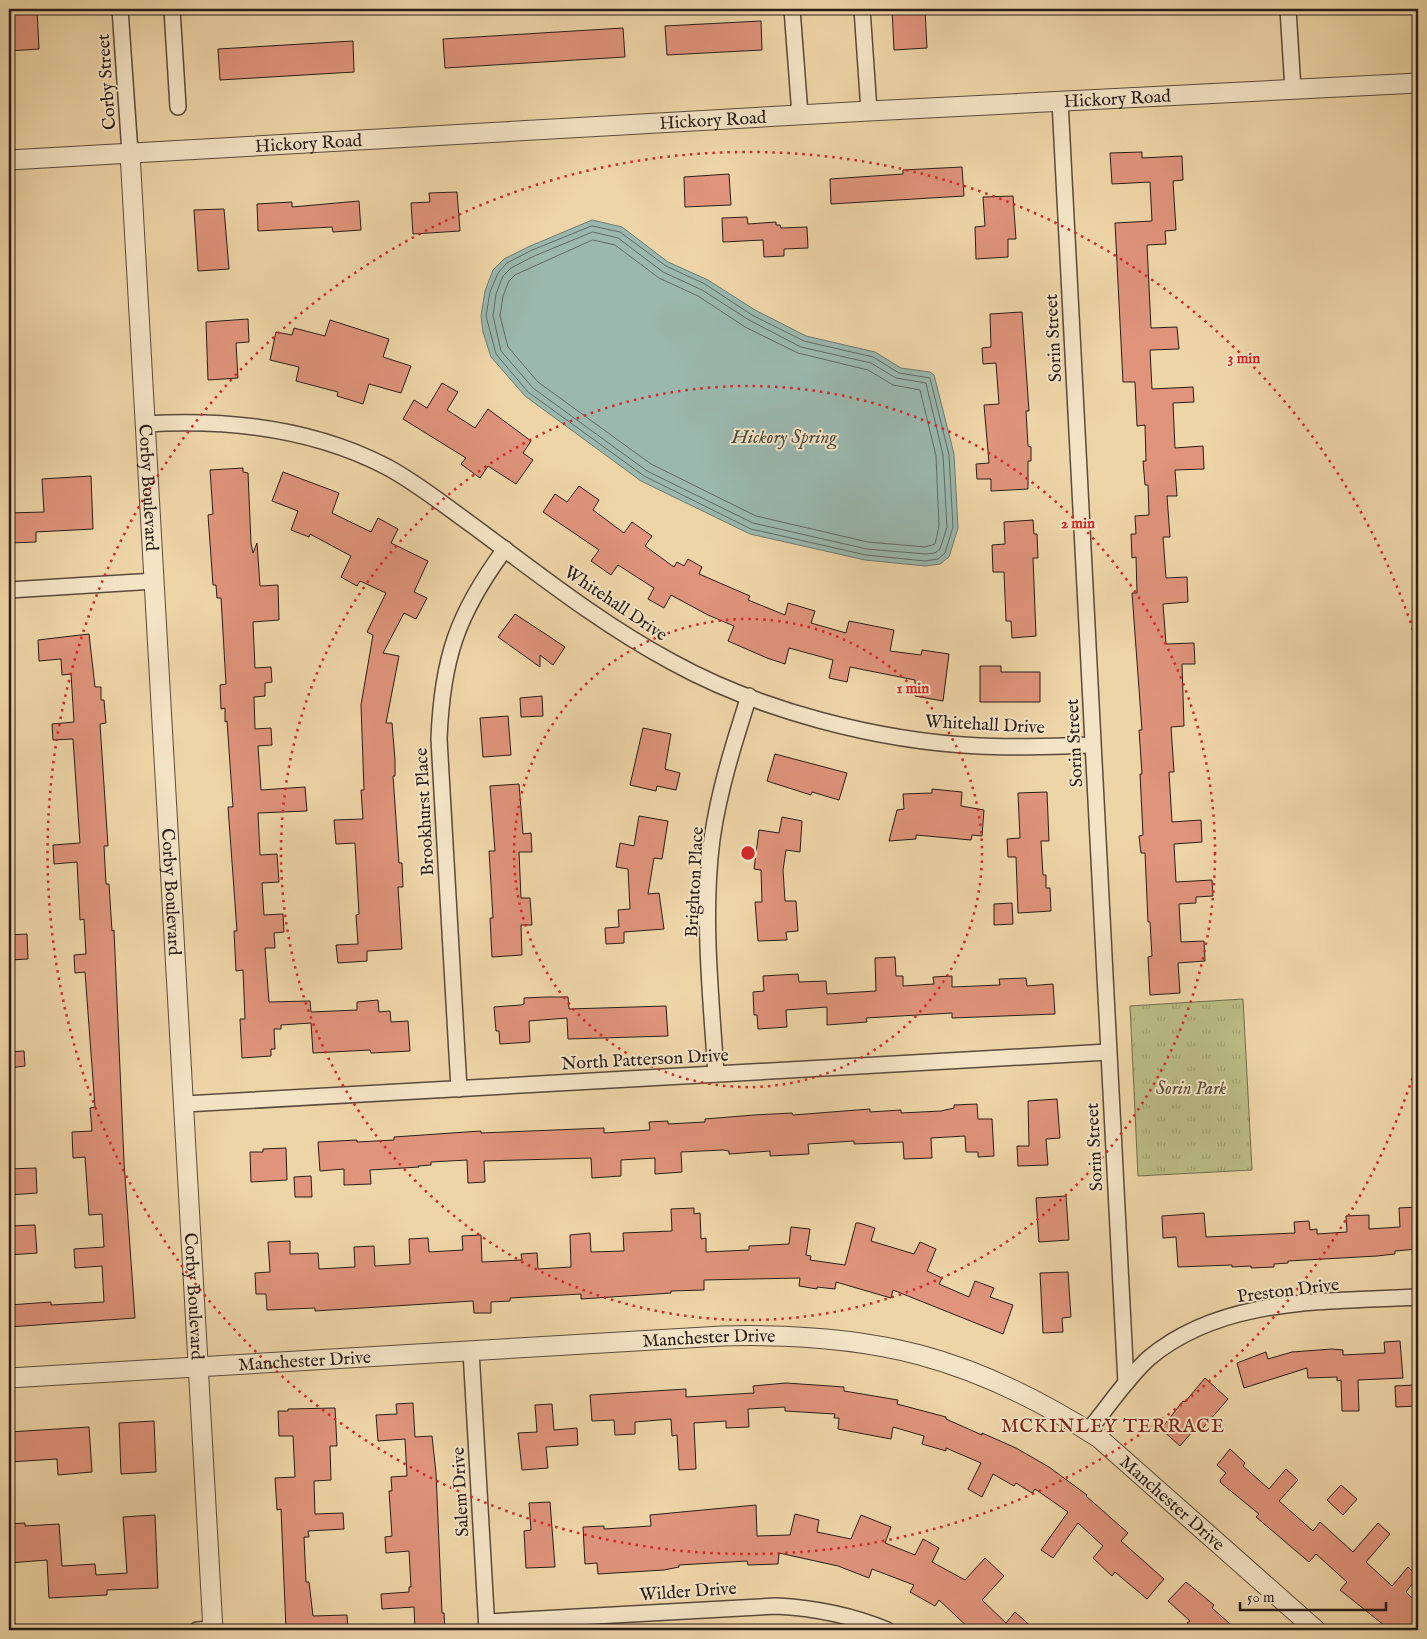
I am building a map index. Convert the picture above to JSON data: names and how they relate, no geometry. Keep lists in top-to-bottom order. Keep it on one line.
{"streets":{"street":["Corby Street","Hickory Road","Sorin Street","Corby Boulevard","Whitehall Drive","Brookhurst Place","Brighton Place","North Patterson Drive","Preston Drive","Manchester Drive","Salem Drive","Wilder Drive"]},"crossings":[["Corby Street","Hickory Road"],["Corby Street","Corby Boulevard"],["Hickory Road","Sorin Street"],["Hickory Road","Corby Boulevard"],["Sorin Street","Whitehall Drive"],["Sorin Street","North Patterson Drive"],["Sorin Street","Preston Drive"],["Corby Boulevard","Whitehall Drive"],["Corby Boulevard","North Patterson Drive"],["Corby Boulevard","Manchester Drive"],["Whitehall Drive","Brookhurst Place"],["Whitehall Drive","Brighton Place"],["Brookhurst Place","North Patterson Drive"],["Brighton Place","North Patterson Drive"],["Preston Drive","Manchester Drive"],["Manchester Drive","Salem Drive"],["Salem Drive","Wilder Drive"]],"districts":["MCKINLEY TERRACE"],"water":["Hickory Spring"],"parks":["Sorin Park"],"scale_bar":"50 m","rings":["3 min","2 min","1 min"]}
